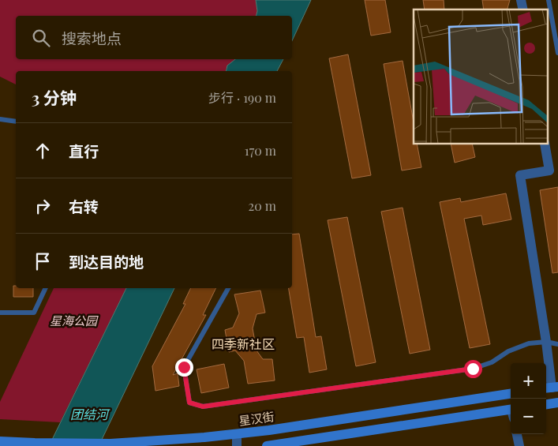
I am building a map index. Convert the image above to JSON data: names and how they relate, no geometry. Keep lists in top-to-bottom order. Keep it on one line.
{"streets":{"main road":["星汉街"]},"districts":["四季新社区"],"water":["团结河"],"parks":["星海公园"],"page":{"search":"搜索地点","heading":["3 分钟","步行 · 190 m"],"list":[["直行","170 m"],["右转","20 m"],"到达目的地"],"map_buttons":["+","−"]}}
